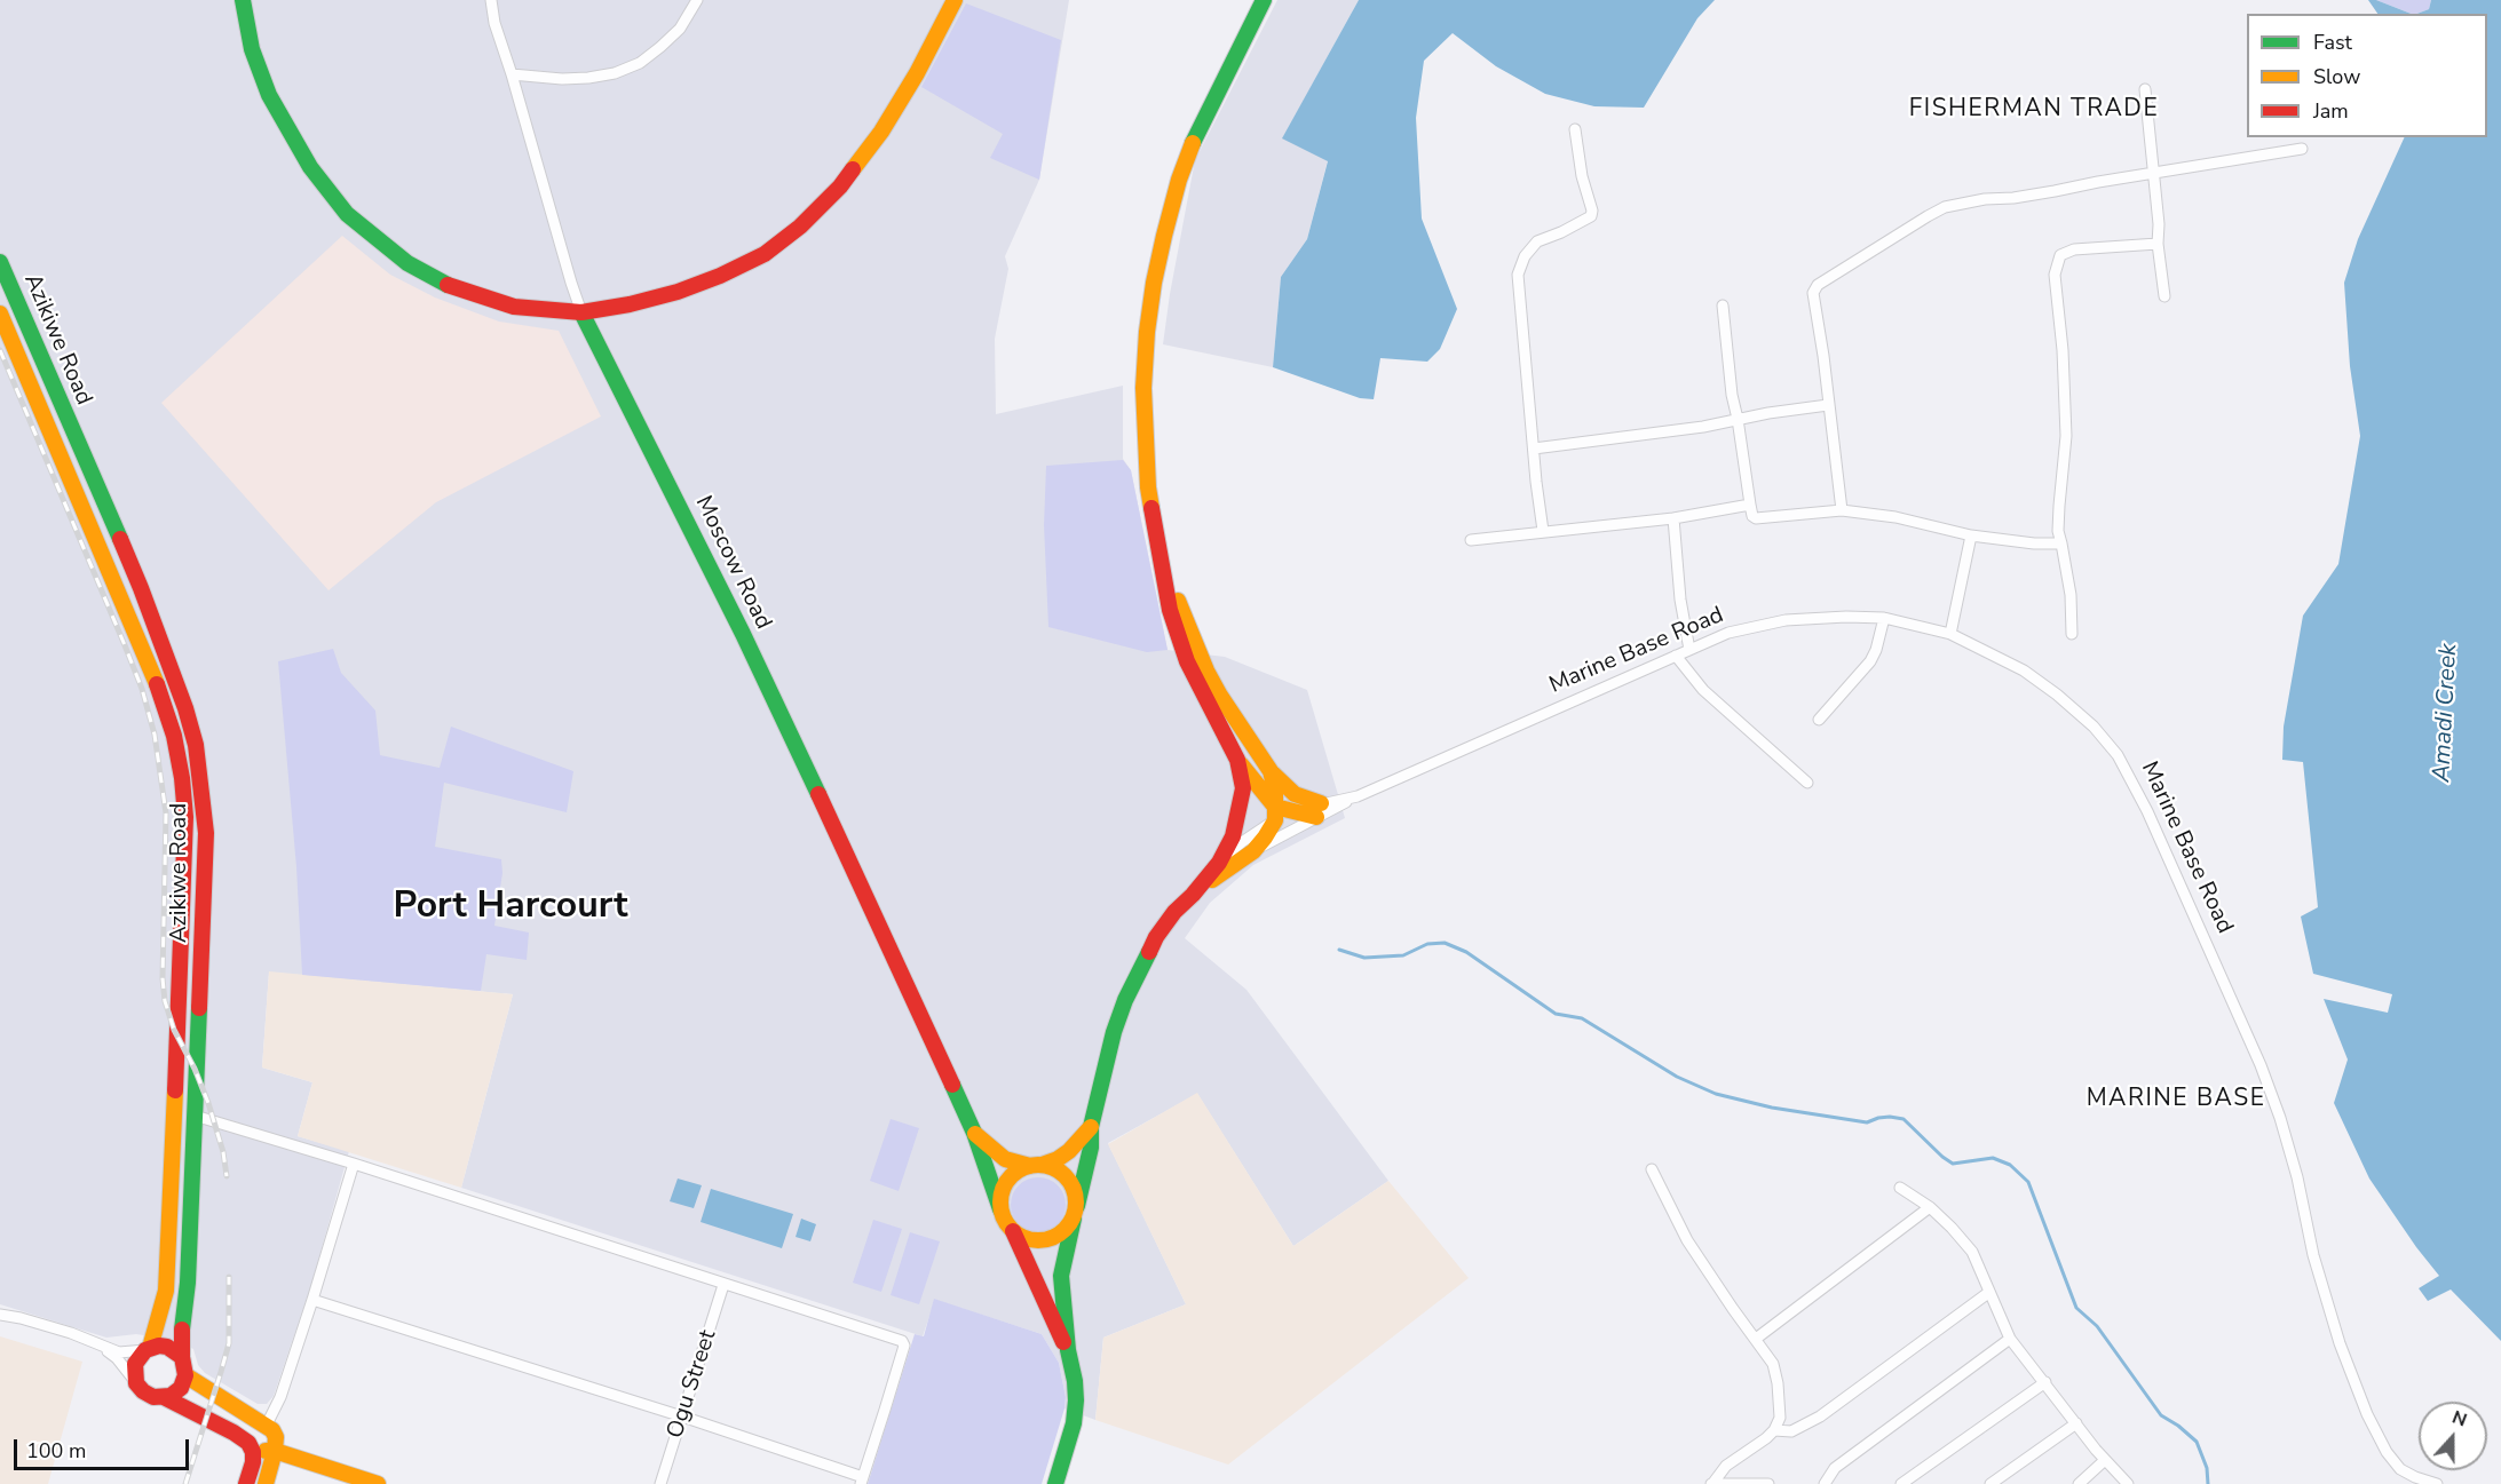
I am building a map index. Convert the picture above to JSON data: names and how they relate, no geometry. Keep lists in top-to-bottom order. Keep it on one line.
{"streets":{"main road":["Azikiwe Road","Moscow Road"],"street":["Marine Base Road","Ogu Street"]},"districts":["FISHERMAN TRADE","Port Harcourt","MARINE BASE"],"water":["Amadi Creek"],"legend":["Fast","Slow","Jam"],"scale_bar":"100 m","north":"top"}
